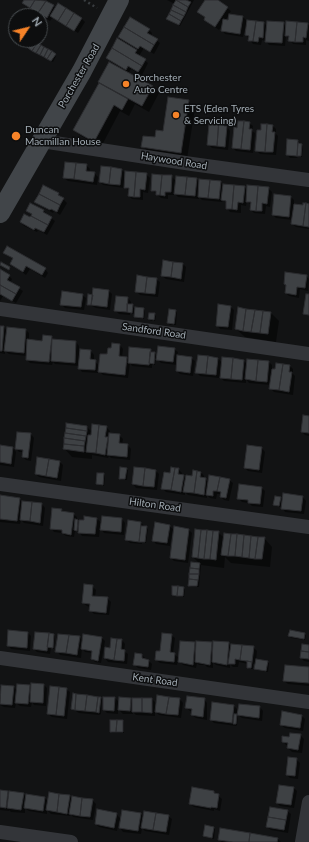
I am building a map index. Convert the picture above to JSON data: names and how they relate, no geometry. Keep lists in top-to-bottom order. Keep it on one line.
{"streets":{"street":["Porchester Road","Haywood Road","Sandford Road","Hilton Road","Kent Road"]},"crossings":[["Porchester Road","Haywood Road"]],"places":["Porchester Auto Centre","ETS (Eden Tyres & Servicing)","Duncan Macmillan House"],"north":"top right"}
